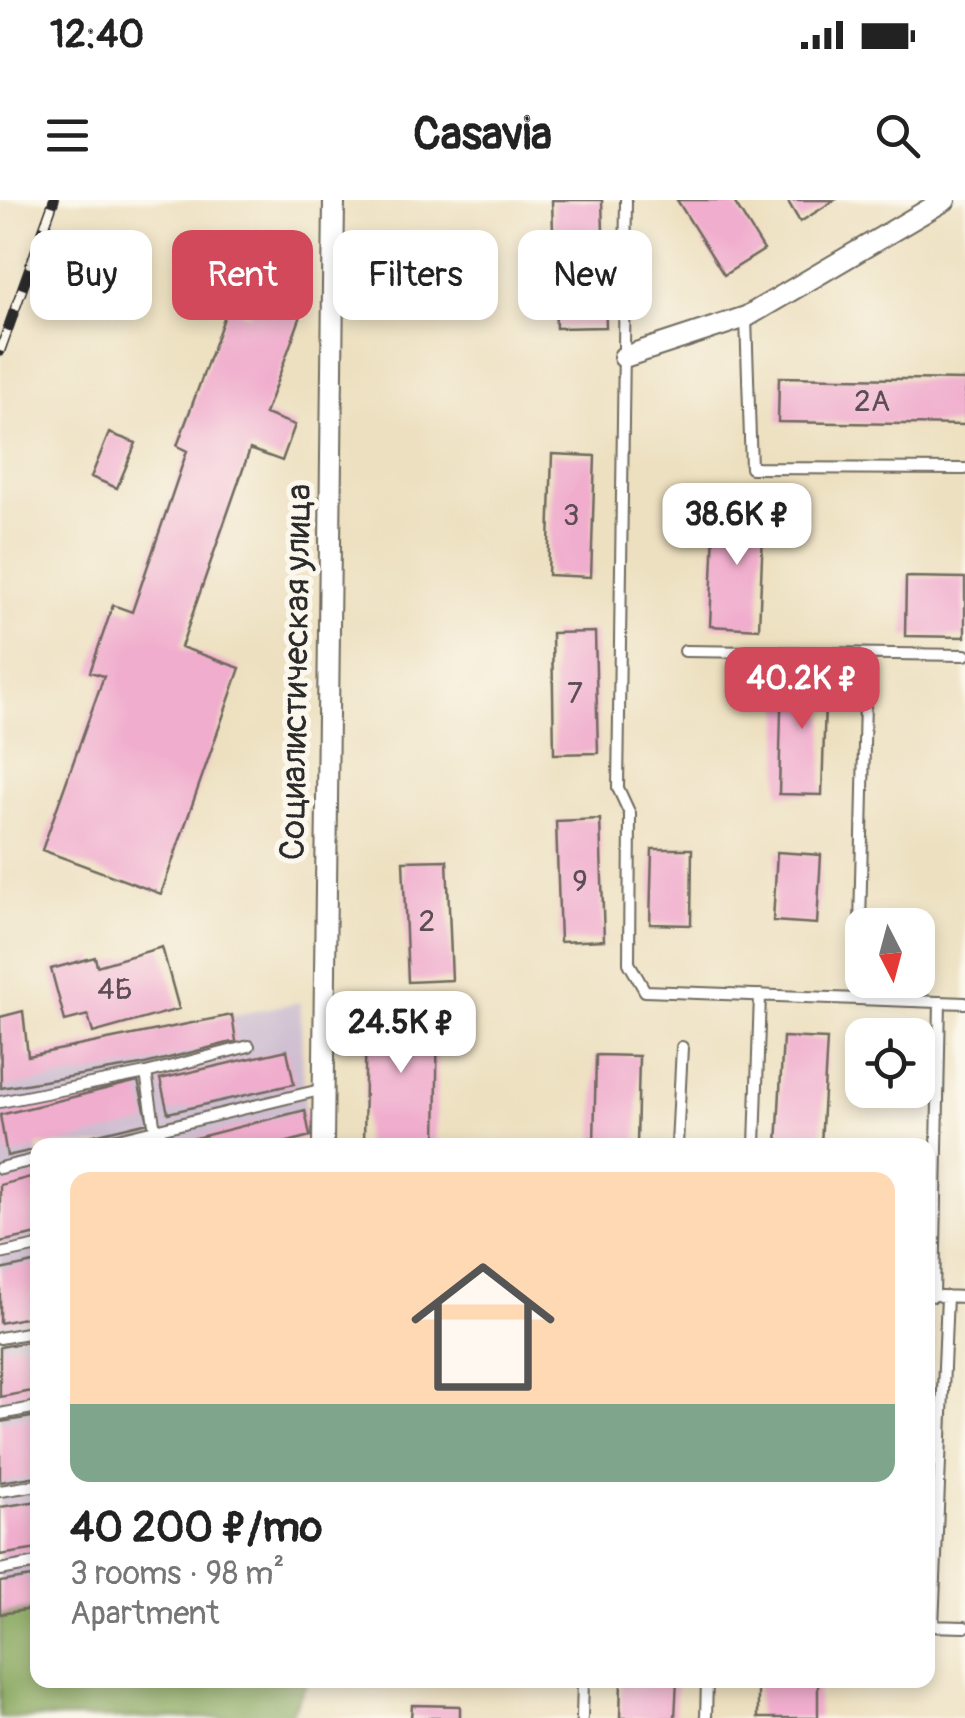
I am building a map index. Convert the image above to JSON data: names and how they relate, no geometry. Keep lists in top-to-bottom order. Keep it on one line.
{"streets":{"street":["Социалистическая улица"]},"house_numbers":["2А","3","7","9","2","4Б"],"north":"bottom","page":{"status":"12:40","header":"Casavia","chip":["Buy","Rent","Filters","New"],"price":["38.6K ₽","40.2K ₽","24.5K ₽"],"list":[{"name":"40 200 ₽/mo","note":"3 rooms · 98 m² · Apartment"}]}}
